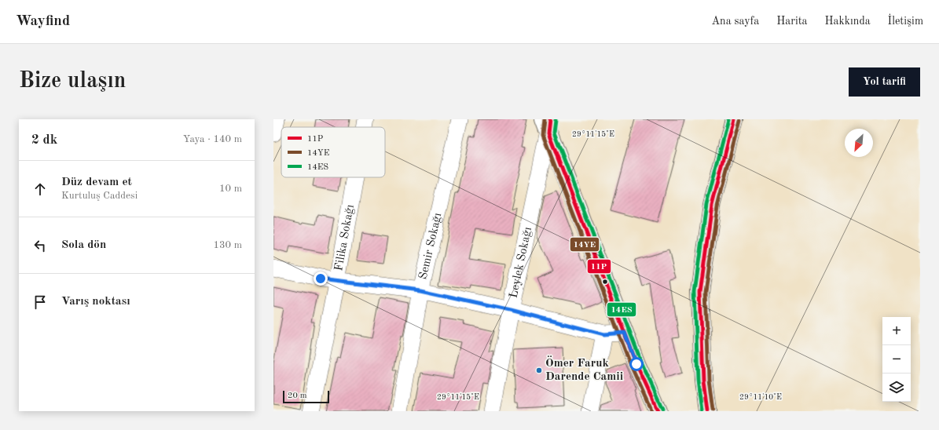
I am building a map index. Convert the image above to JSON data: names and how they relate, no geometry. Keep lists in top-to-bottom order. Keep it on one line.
{"streets":{"street":["Filika Sokağı","Semir Sokağı","Leylek Sokağı"]},"places":["Ömer Faruk Darende Camii"],"lines":["transit line 11P","transit line 14YE","transit line 14ES"],"legend":["11P","14YE","14ES"],"scale_bar":"20 m","north":"bottom left","page":{"header":"Wayfind","nav":["Ana sayfa","Harita","Hakkında","İletişim"],"buttons":"Yol tarifi","title":"Bize ulaşın","heading":["2 dk","Yaya · 140 m"],"list":[["Düz devam et","Kurtuluş Caddesi","10 m"],["Sola dön","130 m"],"Varış noktası"],"map_buttons":["+","−"],"scale":"20 m"},"coordinates":["29°11'15\"E","29°11'10\"E"]}
